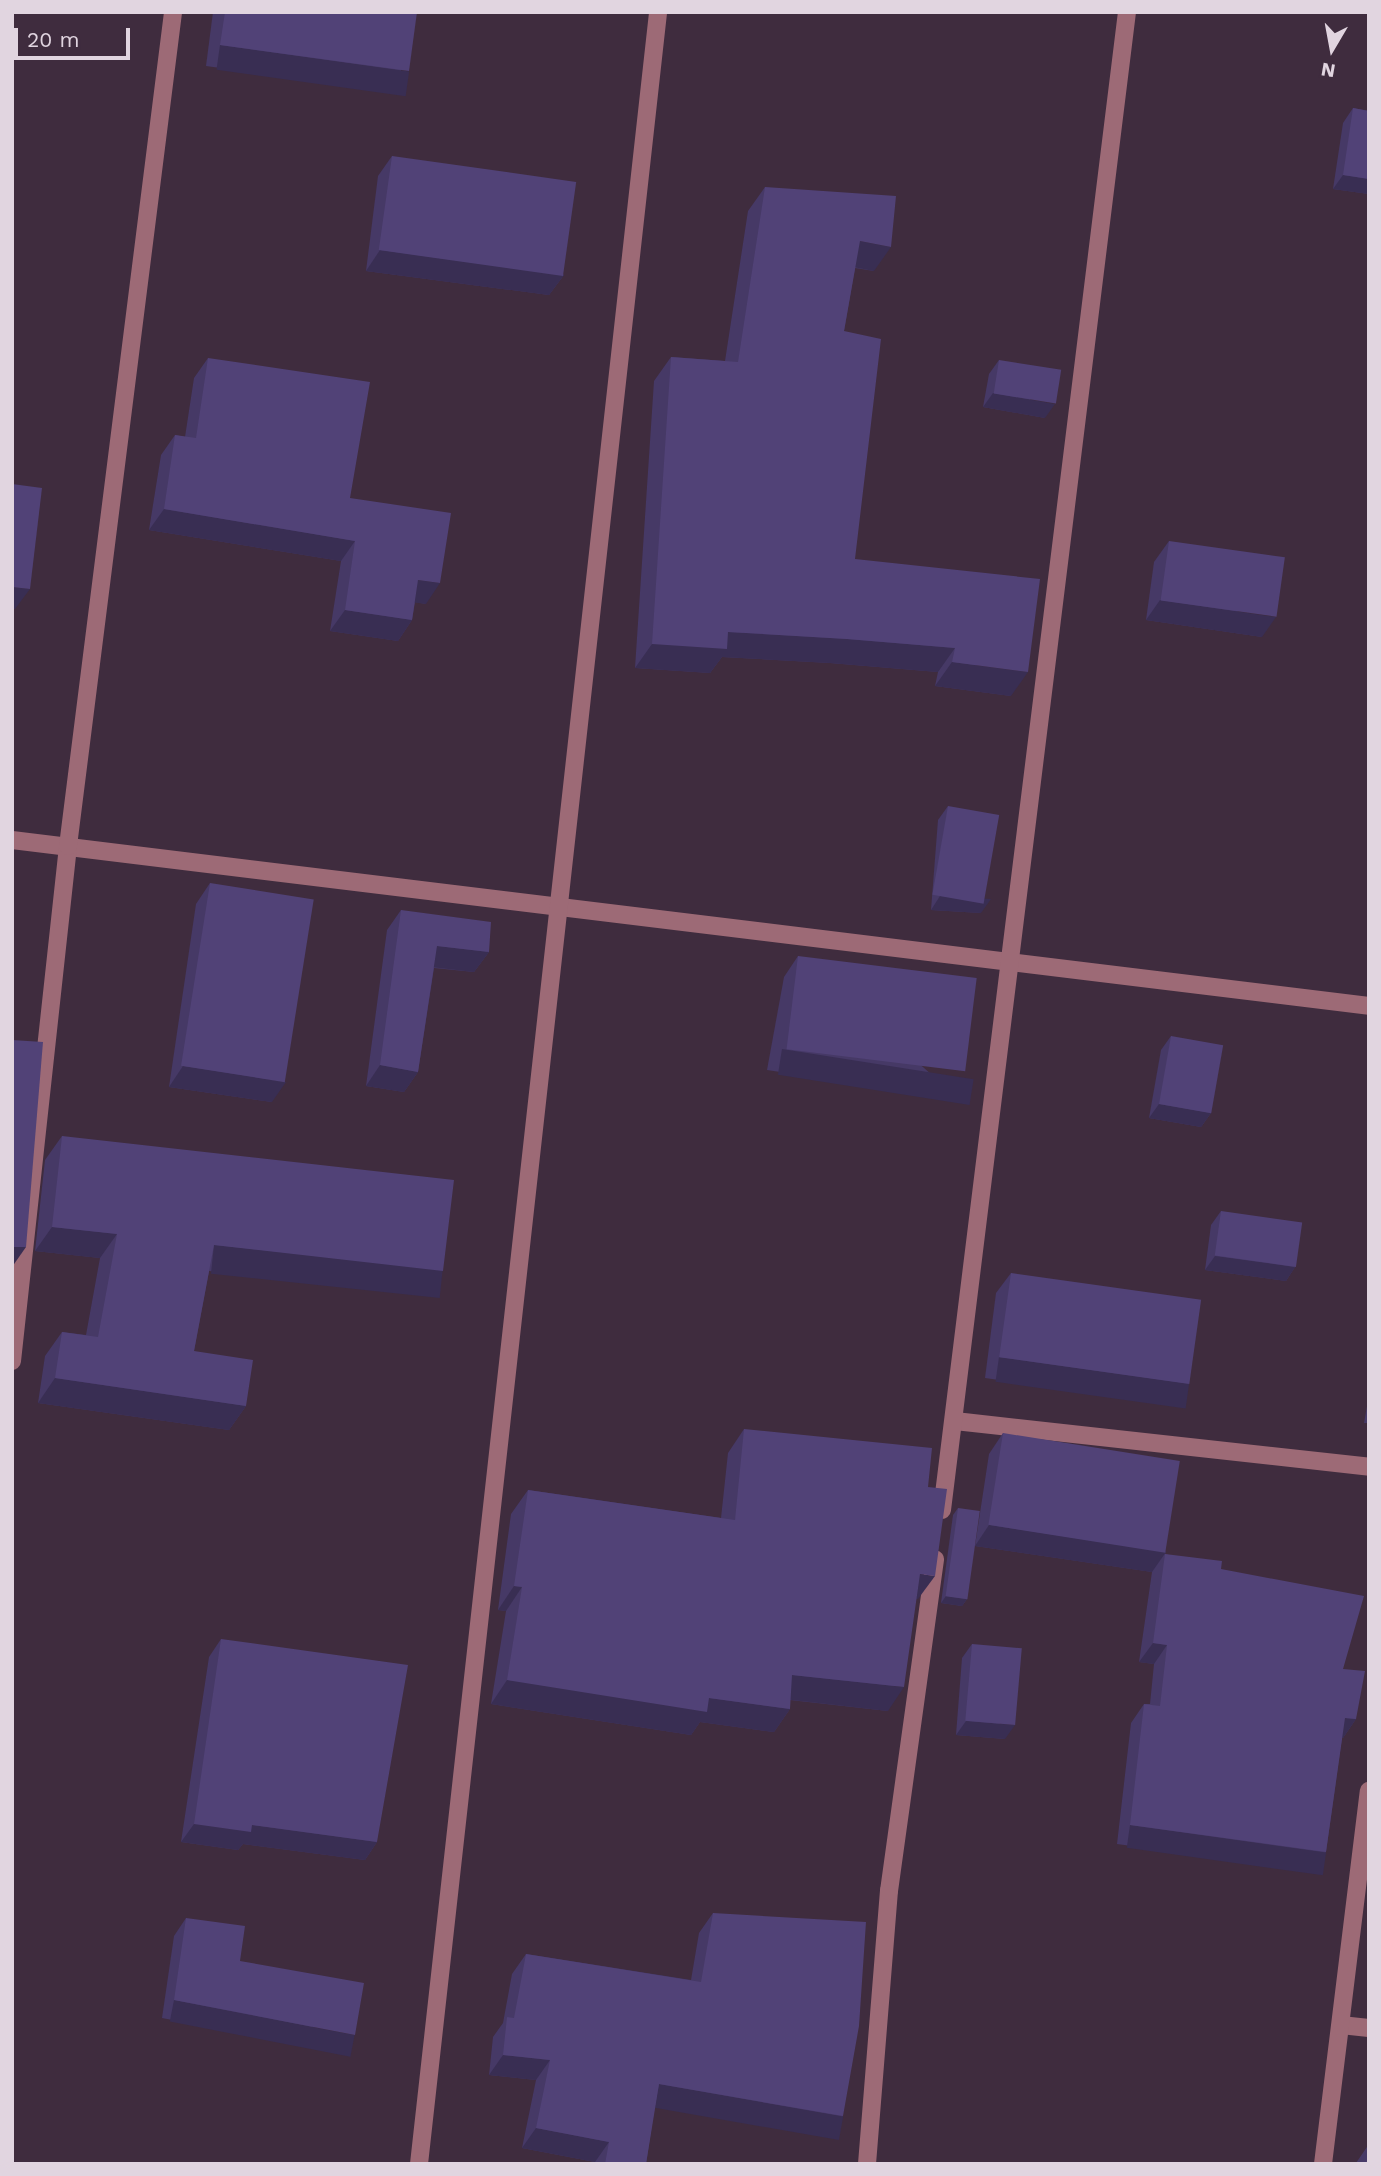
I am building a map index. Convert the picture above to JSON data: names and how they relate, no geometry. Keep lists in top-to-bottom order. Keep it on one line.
{"scale_bar":"20 m","north":"bottom"}
